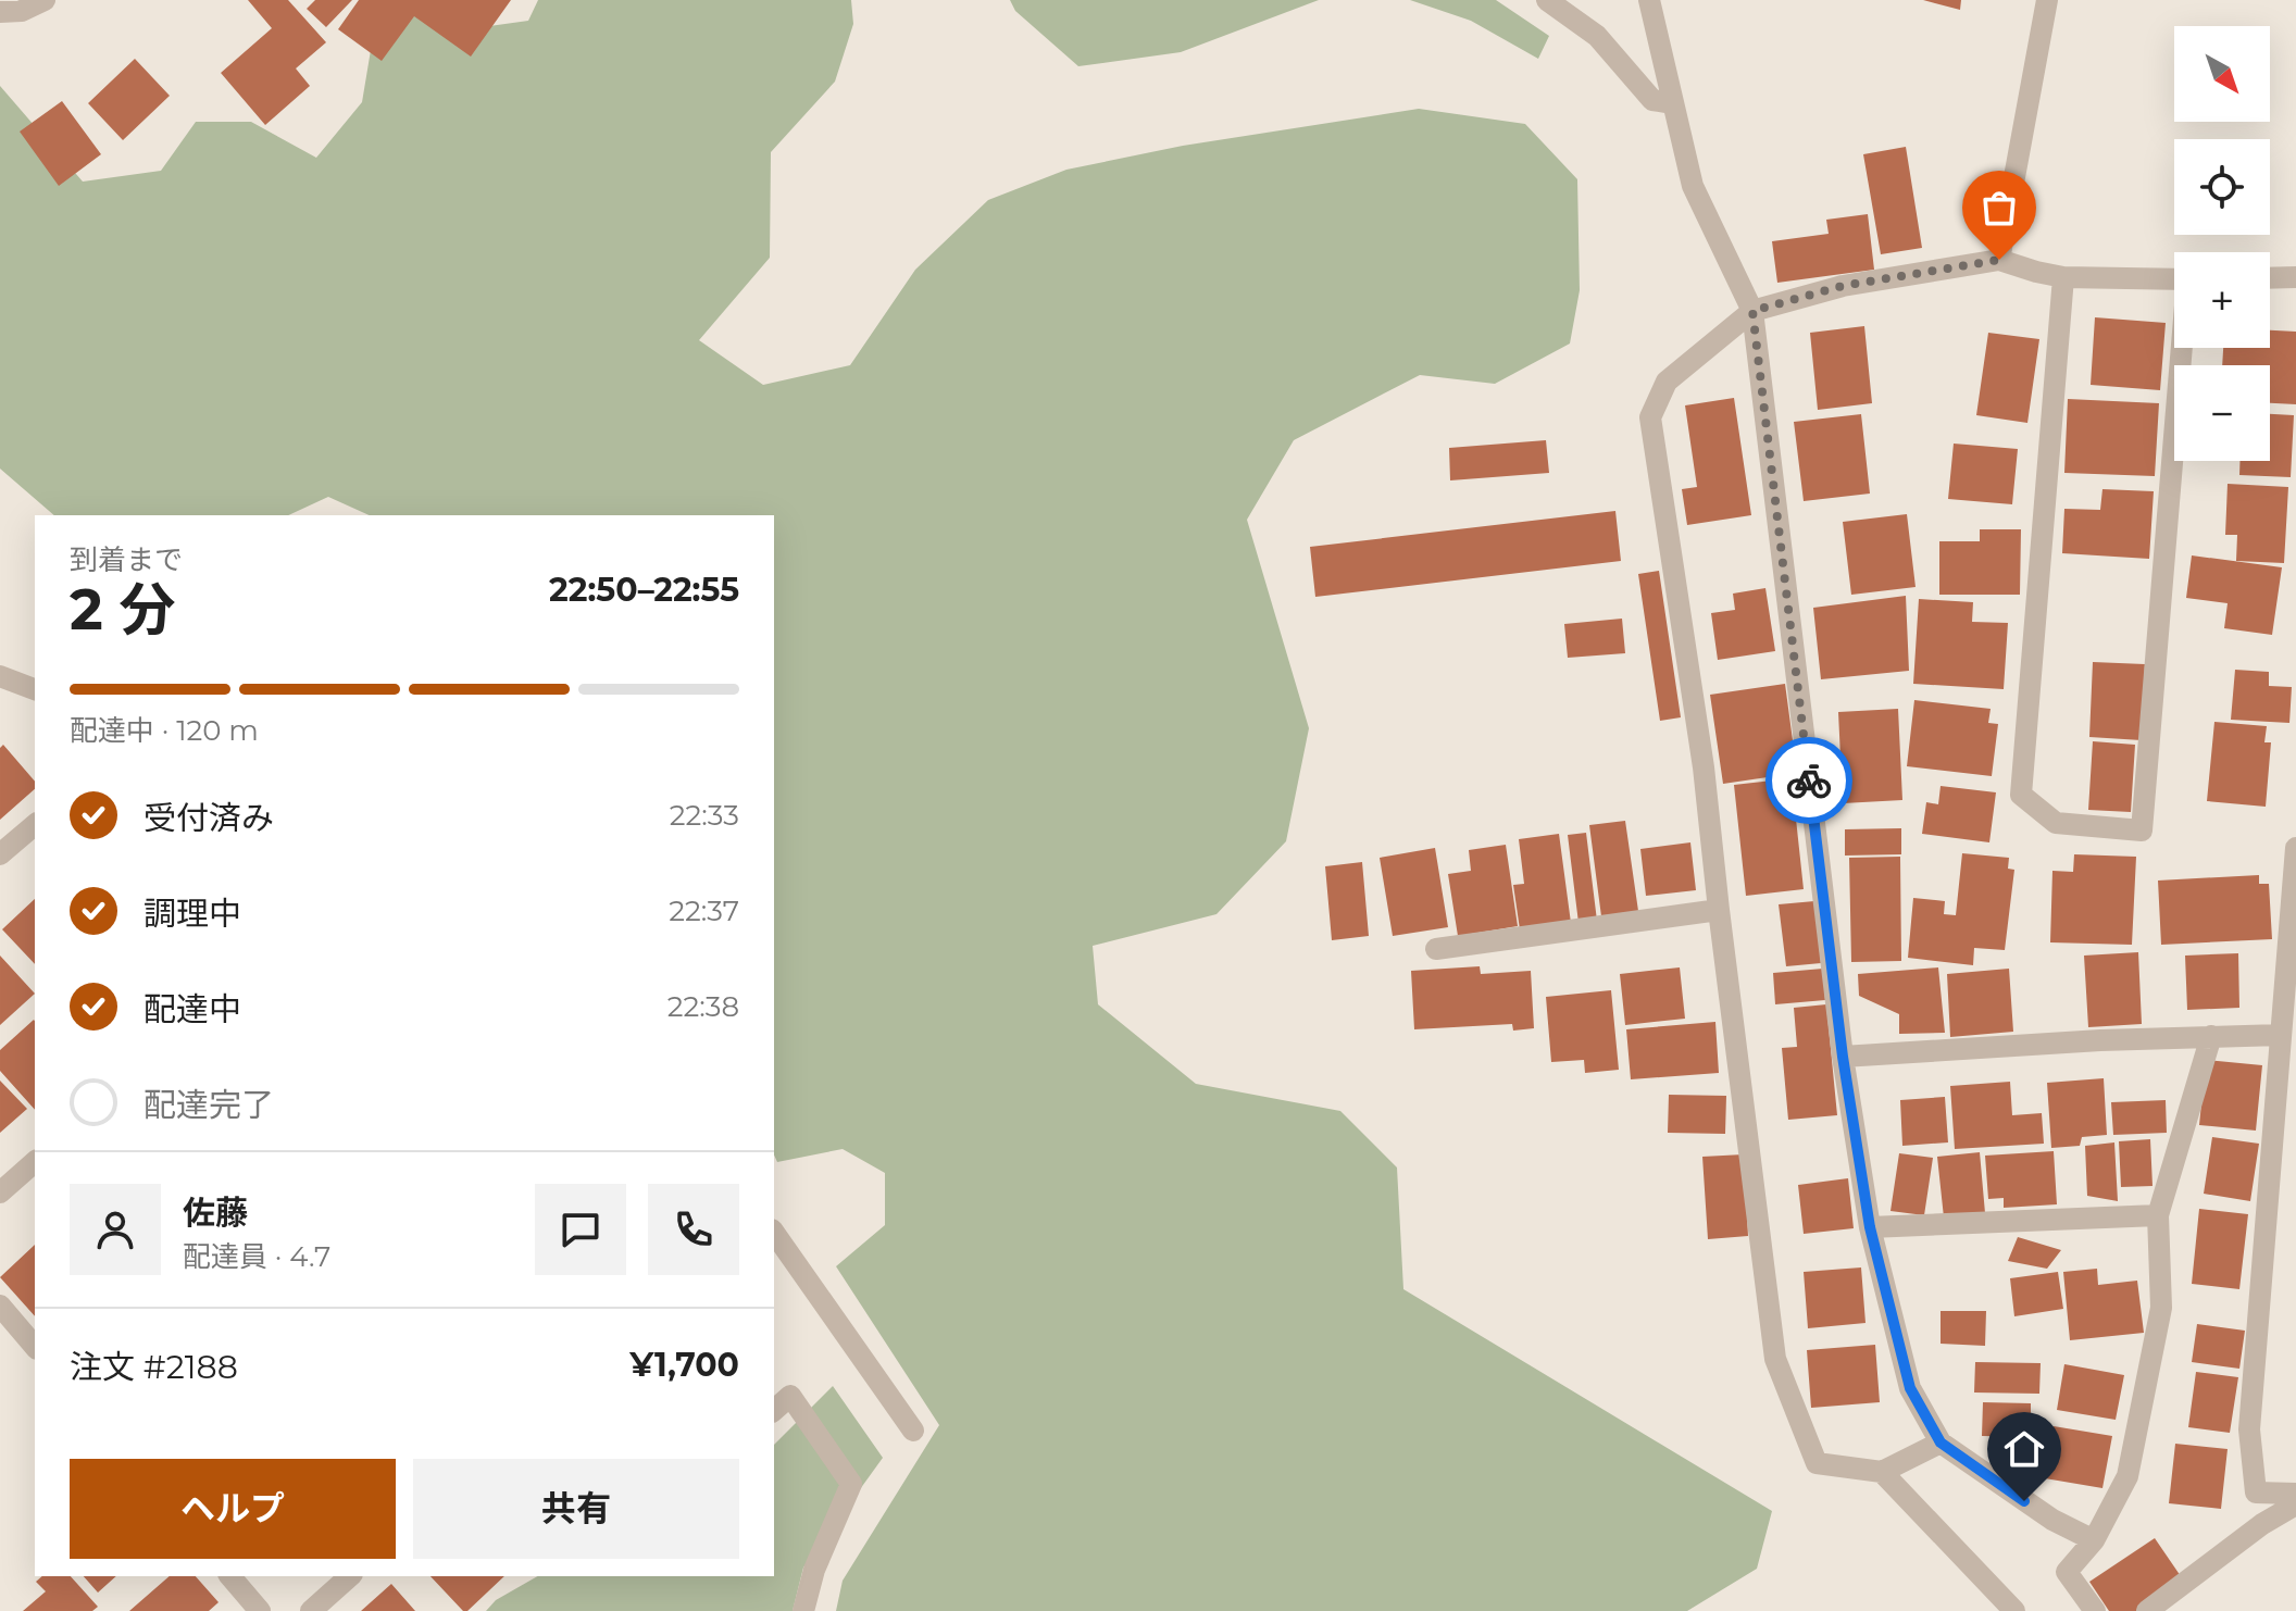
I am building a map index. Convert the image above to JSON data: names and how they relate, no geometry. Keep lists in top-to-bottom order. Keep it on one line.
{"north":"bottom right","page":{"map_buttons":["+","−"],"heading":["2 分","到着まで","22:50–22:55"],"panel":["佐藤","配達員 · 4.7","注文 #2188","¥1,700"],"bar":"配達中 · 120 m","list":[["受付済み","22:33"],["調理中","22:37"],["配達中","22:38"],"配達完了"],"buttons":["ヘルプ","共有"]}}
